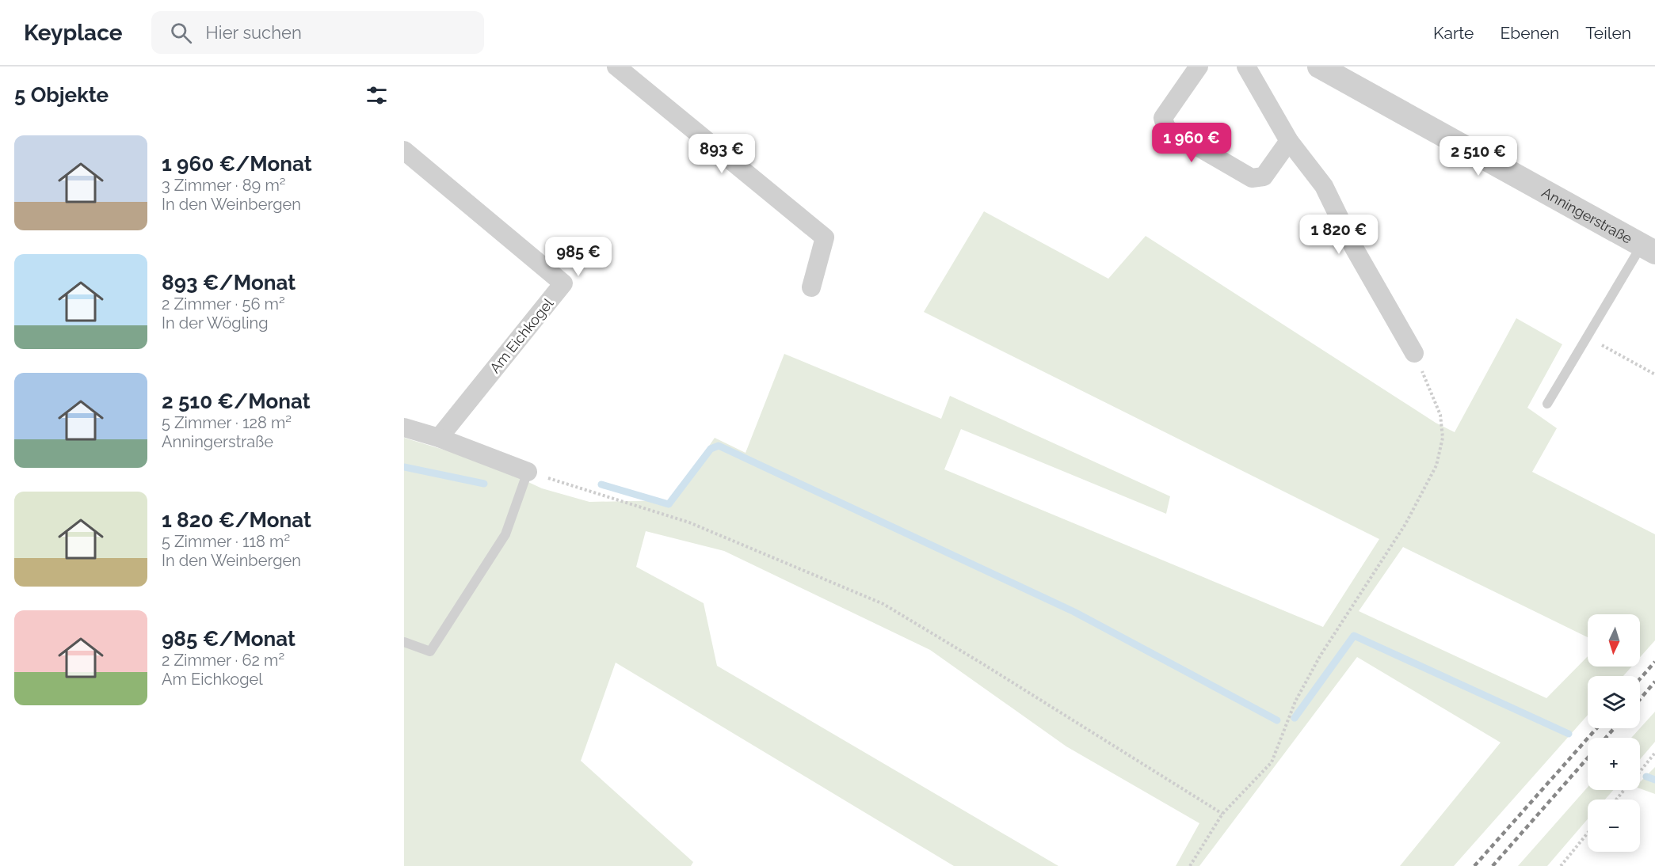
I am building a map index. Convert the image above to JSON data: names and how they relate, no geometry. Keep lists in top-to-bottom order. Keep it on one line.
{"streets":{"street":["Anningerstraße","Am Eichkogel"]},"north":"bottom","page":{"header":"Keyplace","search":"Hier suchen","nav":["Karte","Ebenen","Teilen"],"heading":"5 Objekte","price":["1 960 €","893 €","2 510 €","1 820 €","985 €"],"list":[{"name":"1 960 €/Monat","note":"3 Zimmer · 89 m² · In den Weinbergen"},{"name":"893 €/Monat","note":"2 Zimmer · 56 m² · In der Wögling"},{"name":"2 510 €/Monat","note":"5 Zimmer · 128 m² · Anningerstraße"},{"name":"1 820 €/Monat","note":"5 Zimmer · 118 m² · In den Weinbergen"},{"name":"985 €/Monat","note":"2 Zimmer · 62 m² · Am Eichkogel"}],"map_buttons":["+","−"]}}
